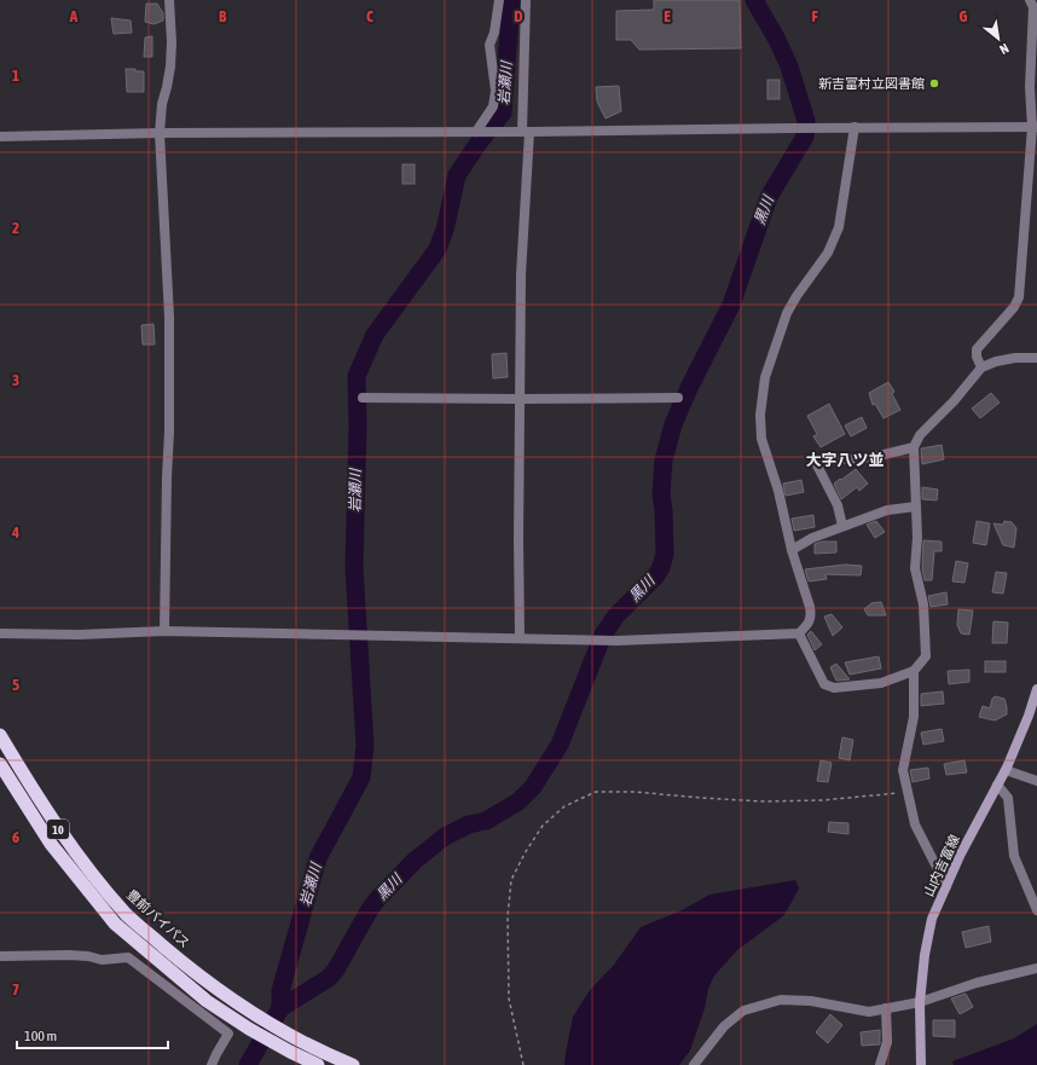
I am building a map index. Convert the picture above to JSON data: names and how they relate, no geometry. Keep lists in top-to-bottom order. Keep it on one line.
{"streets":{"highway":["10","豊前バイパス"],"main road":["山内吉富線"]},"districts":["大字八ツ並"],"water":["岩瀬川","黒川"],"places":["新吉富村立図書館"],"scale_bar":"100 m","north":"bottom right","grid":{"columns":["A","B","C","D","E","F","G"],"rows":["1","2","3","4","5","6","7"]}}
